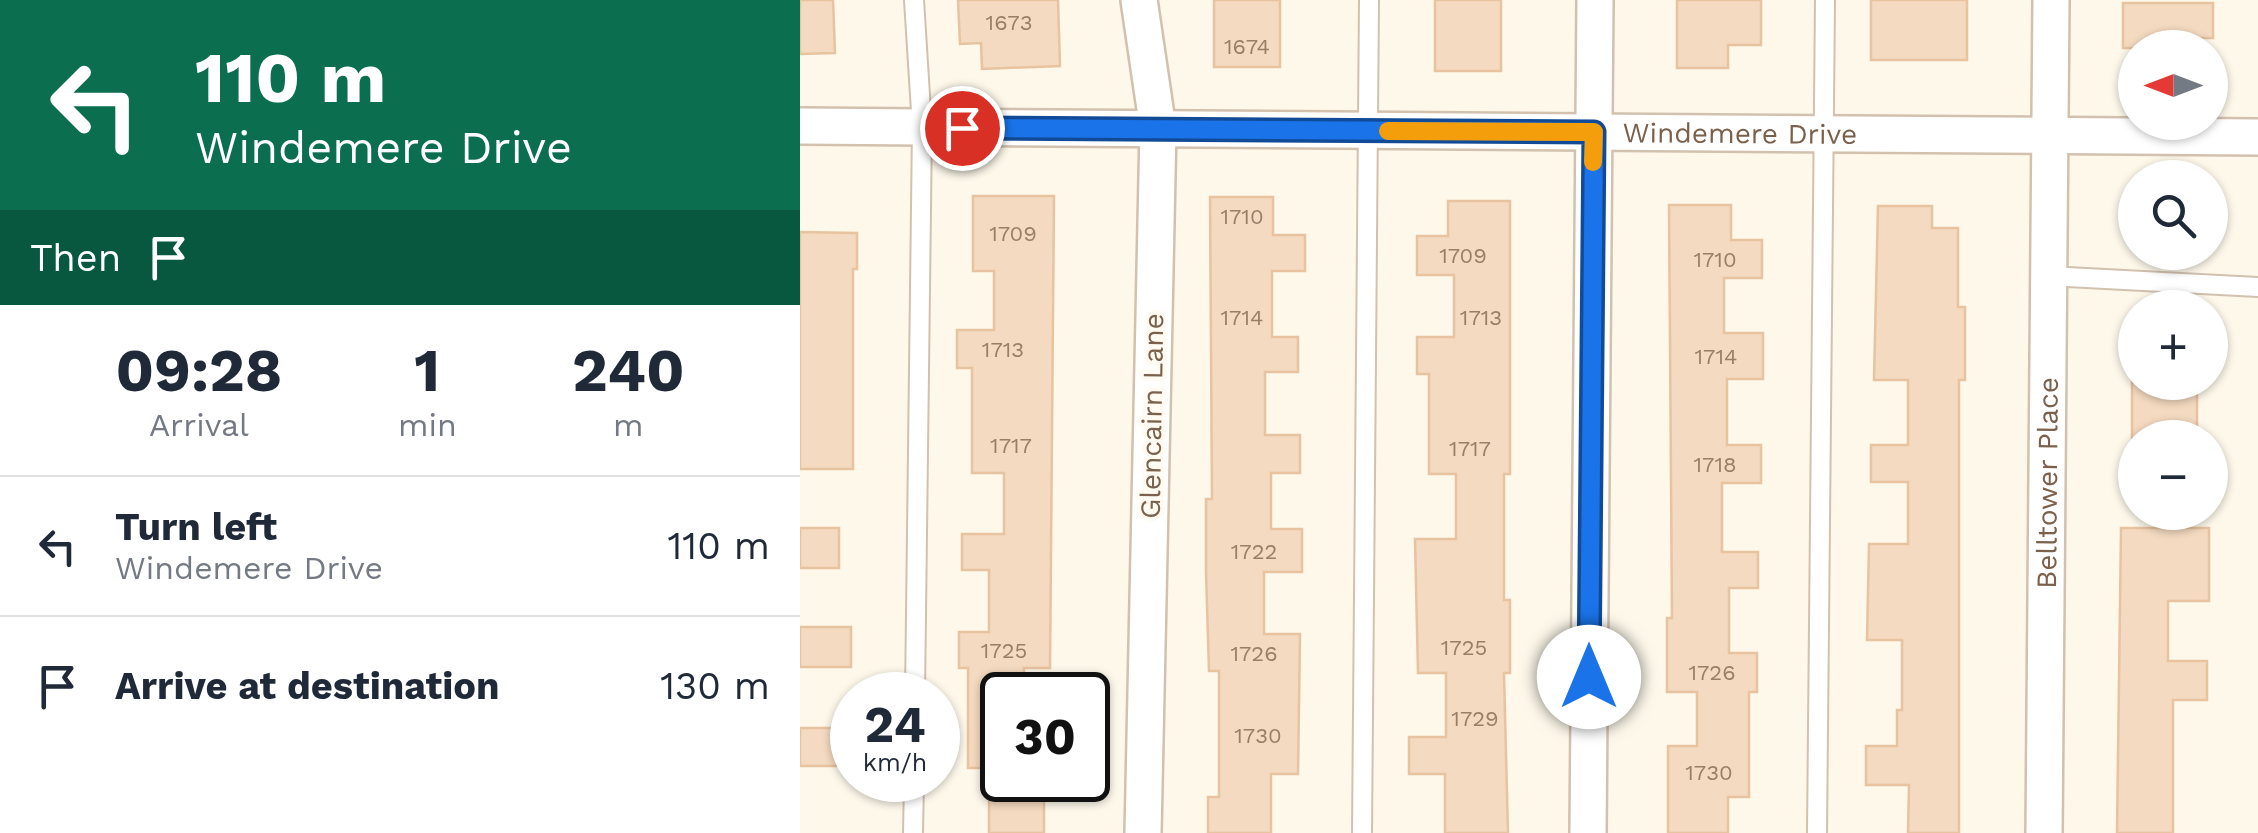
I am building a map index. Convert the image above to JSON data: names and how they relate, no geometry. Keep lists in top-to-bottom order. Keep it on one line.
{"streets":{"street":["Windemere Drive","Glencairn Lane","Belltower Place"]},"crossings":[["Windemere Drive","Glencairn Lane"],["Windemere Drive","Belltower Place"]],"house_numbers":["1673","1674","1710","1709","1709","1710","1714","1713","1713","1714","1717","1717","1718","1722","1725","1725","1726","1726","1729","1730","1730"],"north":"left","page":{"turn":["110 m","Windemere Drive"],"map_buttons":["+","−"],"then":"Then","eta":["09:28","Arrival","1","min","240","m"],"list":[{"name":"Turn left","note":"Windemere Drive","value":"110 m"},{"name":"Arrive at destination","value":"130 m"}],"speed":"24 km/h","limit":"30"}}
